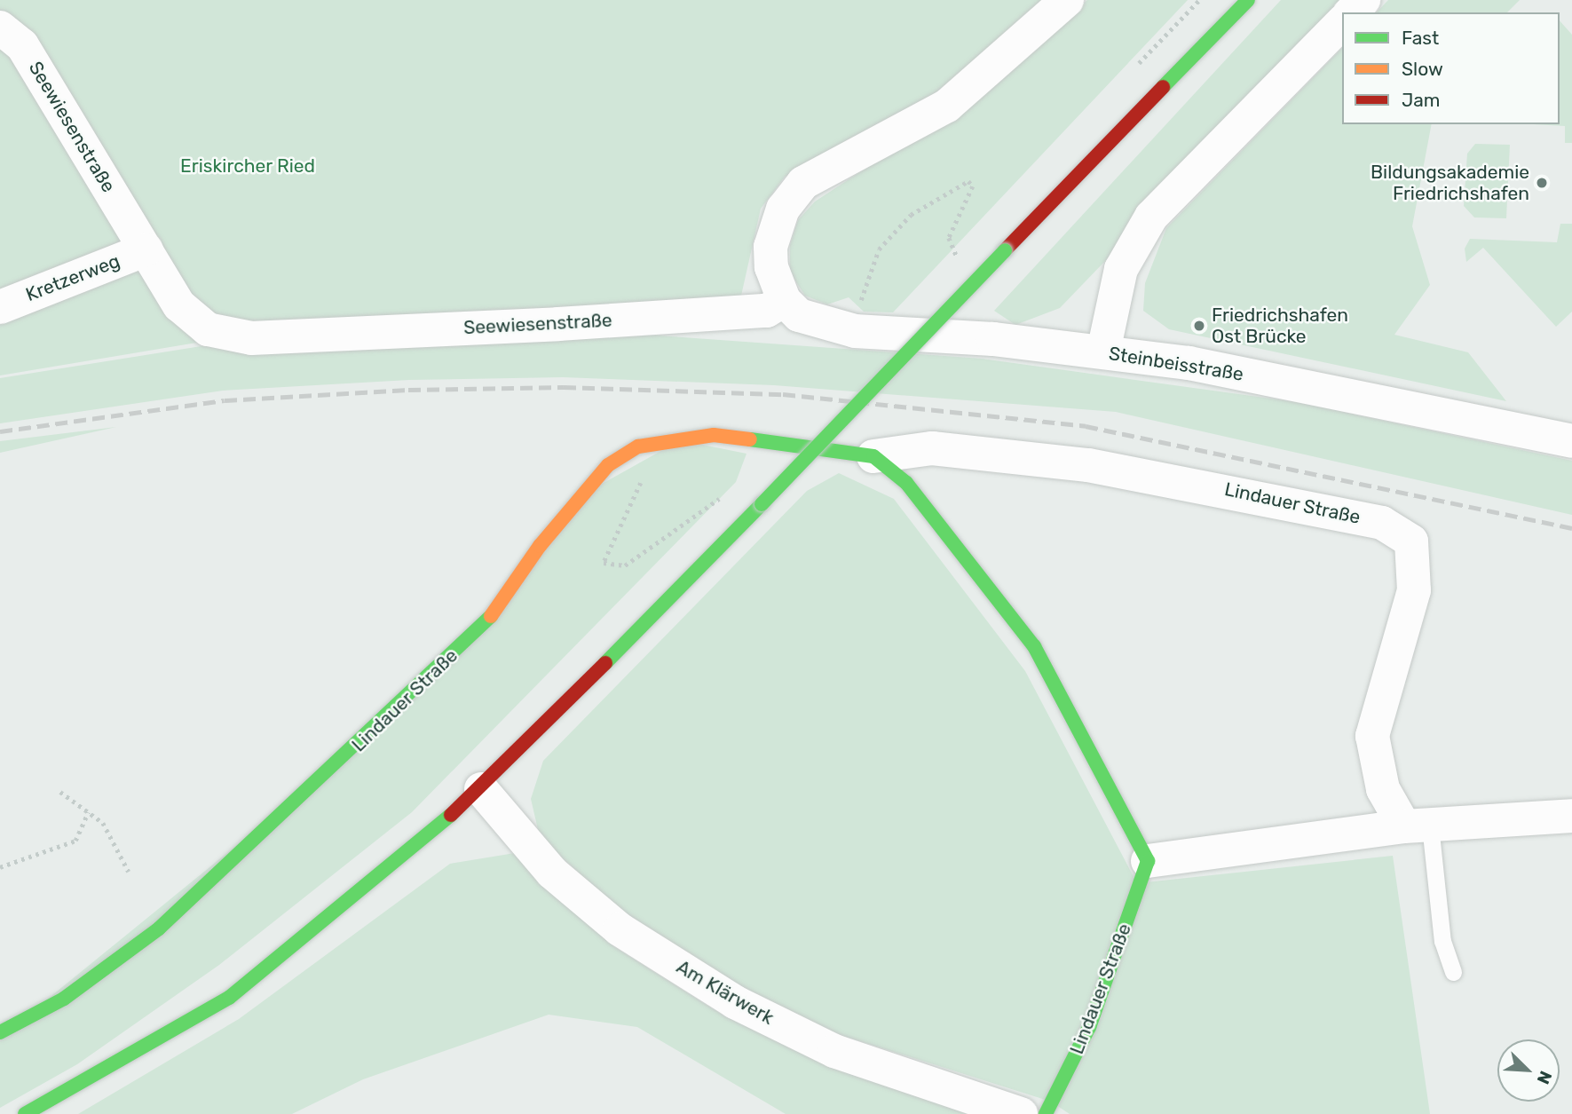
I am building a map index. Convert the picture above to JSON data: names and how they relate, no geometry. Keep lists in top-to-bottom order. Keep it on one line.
{"streets":{"street":["Seewiesenstraße","Kretzerweg","Steinbeisstraße","Lindauer Straße","Am Klärwerk"]},"crossings":[["Seewiesenstraße","Kretzerweg"],["Seewiesenstraße","Steinbeisstraße"]],"parks":["Eriskircher Ried"],"places":["Bildungsakademie Friedrichshafen","Friedrichshafen Ost Brücke"],"legend":["Fast","Slow","Jam"],"north":"bottom right"}
